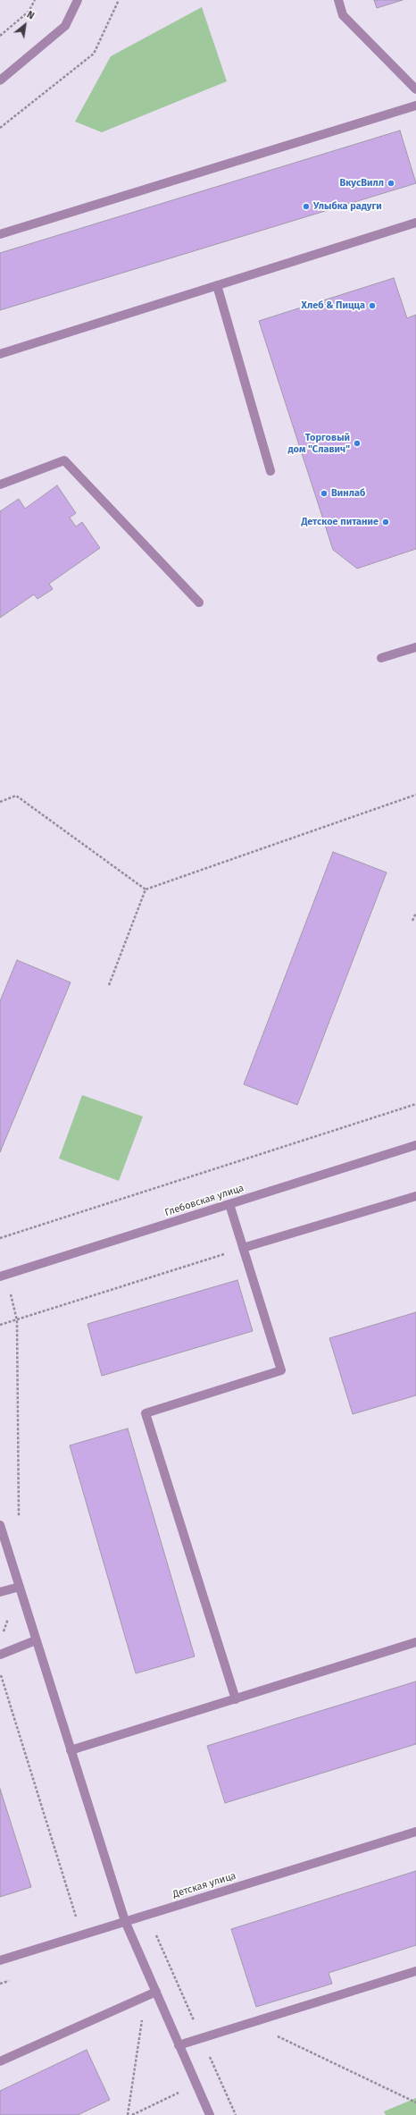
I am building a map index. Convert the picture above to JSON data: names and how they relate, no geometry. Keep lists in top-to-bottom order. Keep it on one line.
{"streets":{"street":["Глебовская улица","Детская улица"]},"places":["ВкусВилл","Улыбка радуги","Хлеб & Пицца","Торговый дом \"Славич\"","Винлаб","Детское питание"],"north":"top right"}
